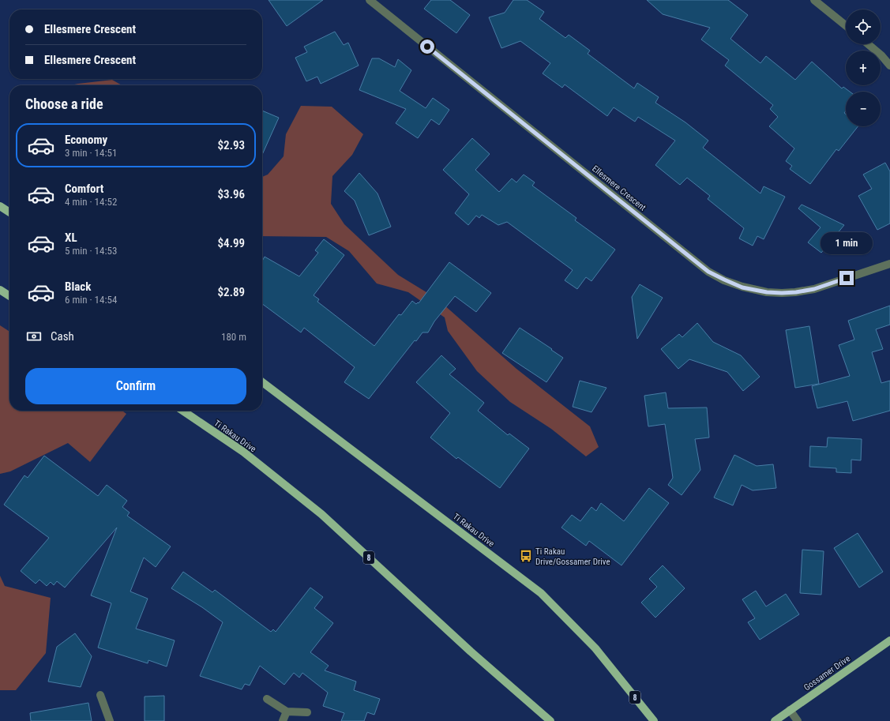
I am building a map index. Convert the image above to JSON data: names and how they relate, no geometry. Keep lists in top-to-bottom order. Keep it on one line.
{"streets":{"main road":["Ti Rakau Drive","8","Gossamer Drive"],"street":["Ellesmere Crescent"]},"places":{"bus stop":["Ti Rakau Drive/Gossamer Drive"]},"page":{"map_buttons":["+","−"],"banner":["Ellesmere Crescent","Ellesmere Crescent"],"heading":"Choose a ride","list":[{"name":"Economy","note":"3 min · 14:51","value":"$2.93"},{"name":"Comfort","note":"4 min · 14:52","value":"$3.96"},{"name":"XL","note":"5 min · 14:53","value":"$4.99"},{"name":"Black","note":"6 min · 14:54","value":"$2.89"}],"bubble":"1 min","pay":["Cash","180 m"],"buttons":"Confirm"}}
